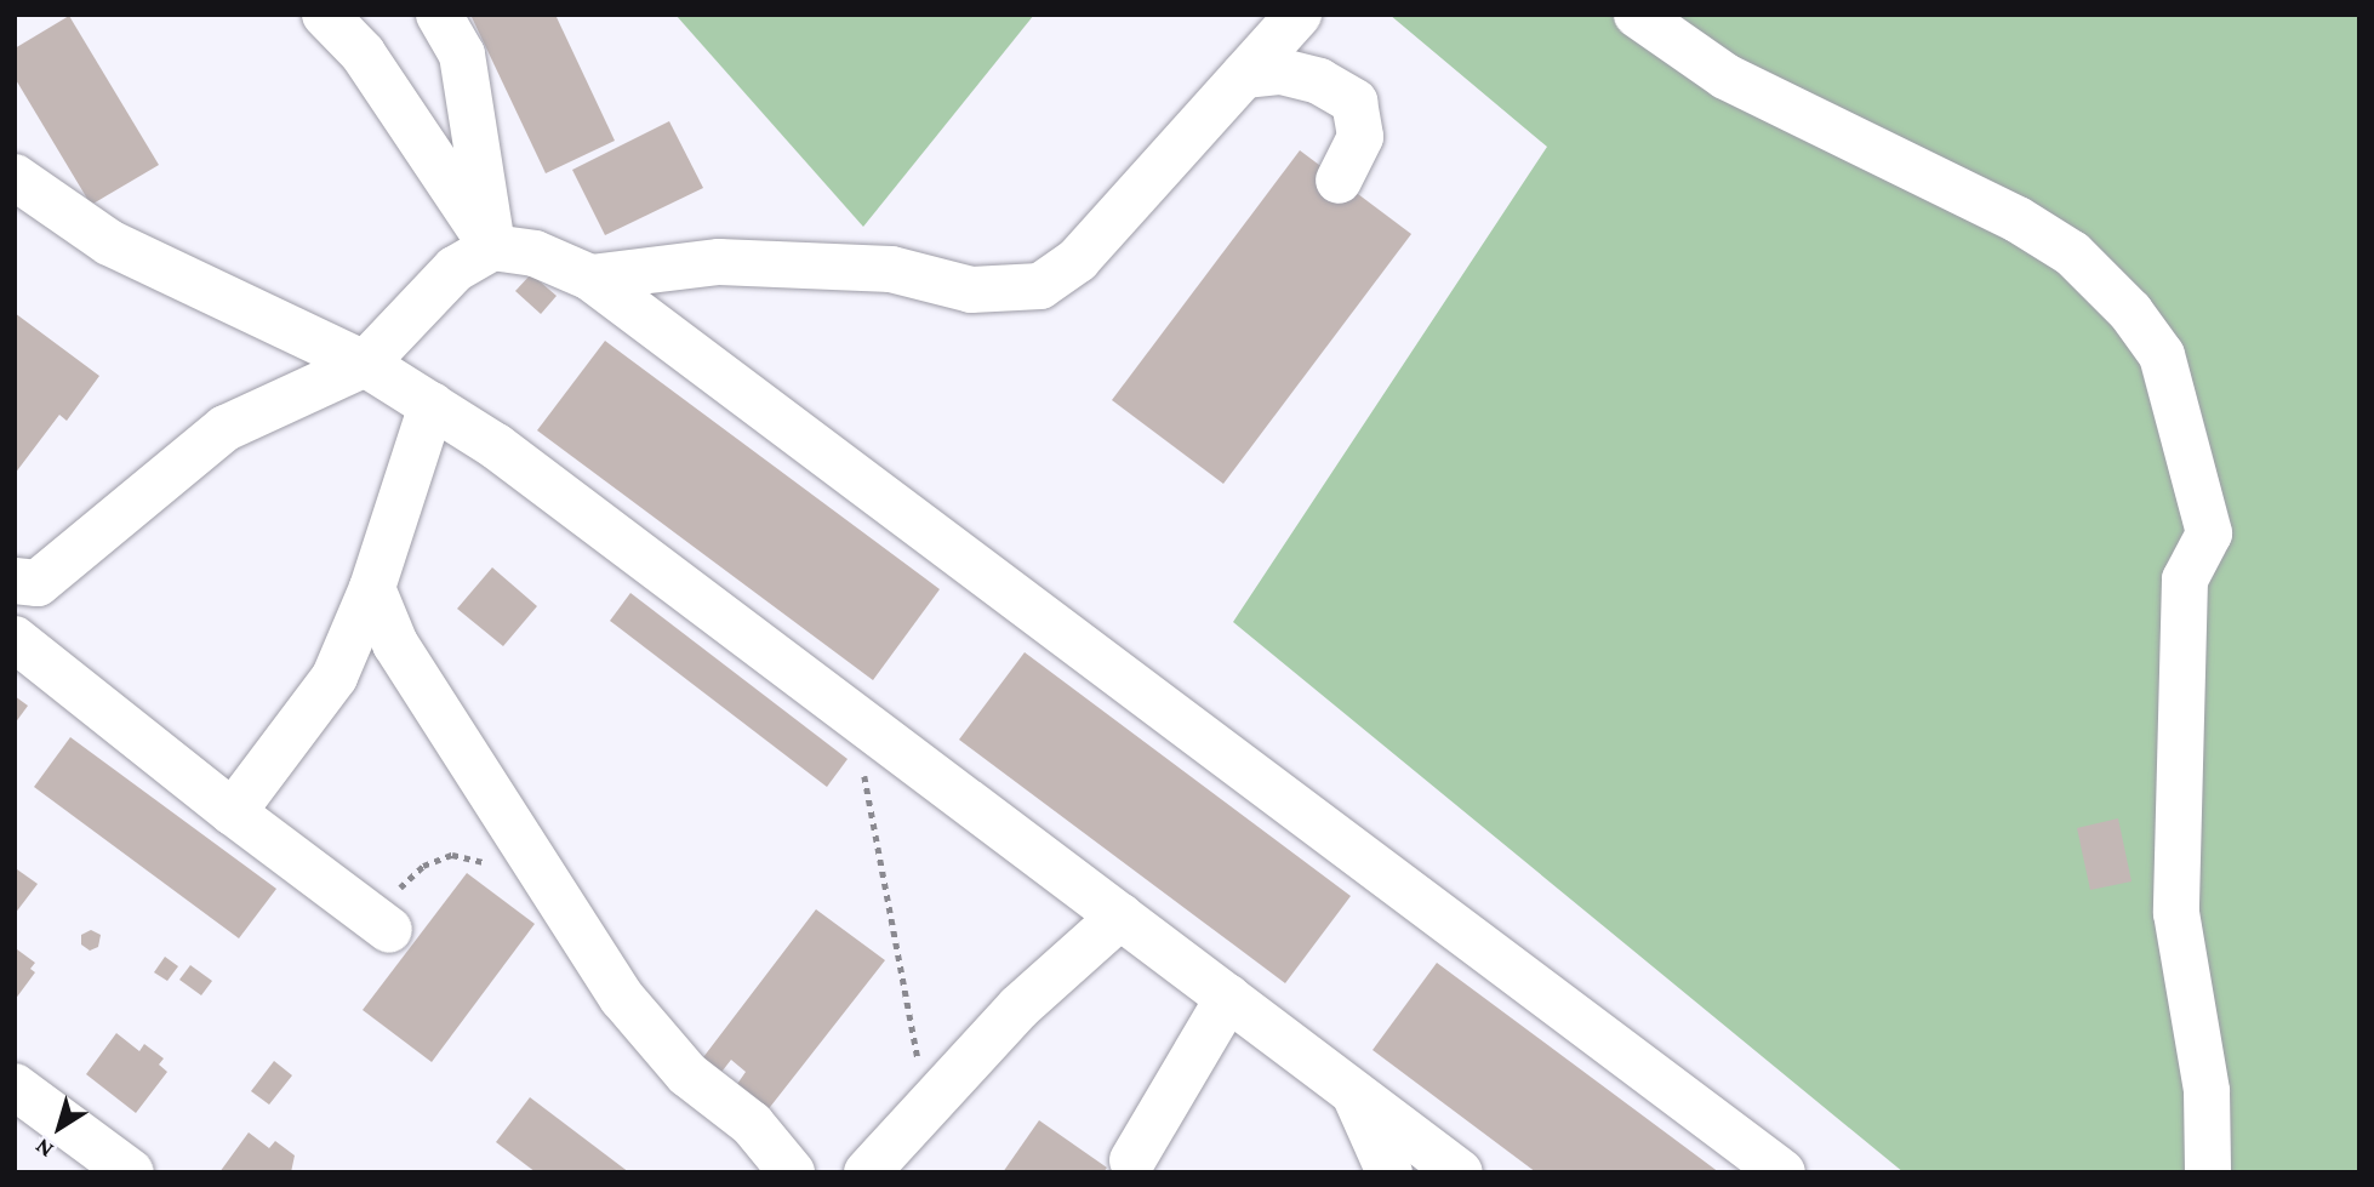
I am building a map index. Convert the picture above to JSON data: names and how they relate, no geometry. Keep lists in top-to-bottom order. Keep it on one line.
{"north":"bottom left"}
